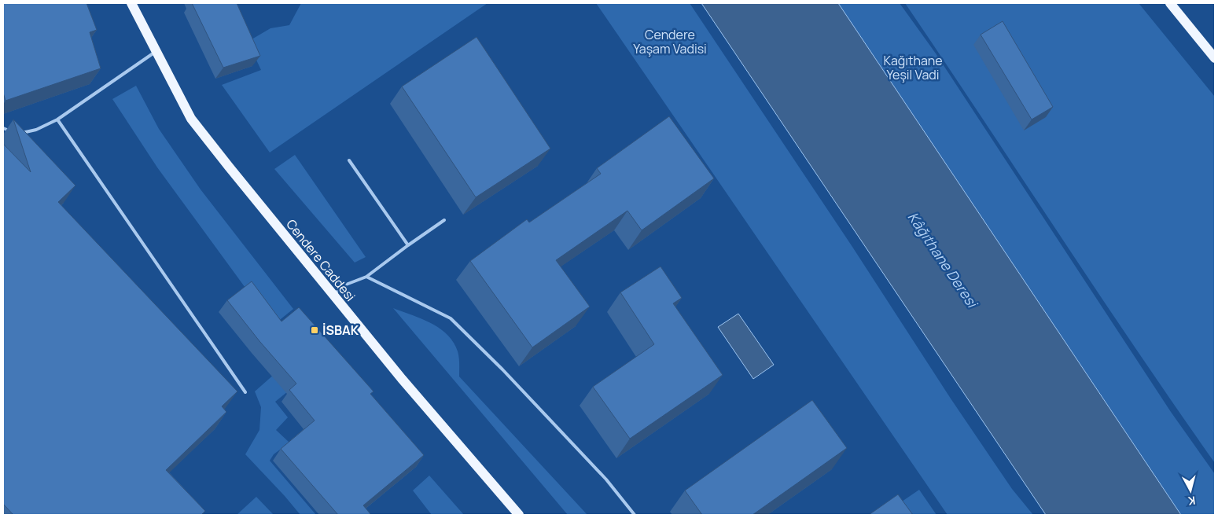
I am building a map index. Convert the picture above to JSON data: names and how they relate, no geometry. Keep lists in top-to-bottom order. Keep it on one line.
{"streets":{"main road":["Cendere Caddesi"]},"water":["Kâğıthane Deresi"],"parks":["Cendere Yaşam Vadisi","Kağıthane Yeşil Vadi"],"places":{"transit":["İSBAK"]},"north":"bottom"}
